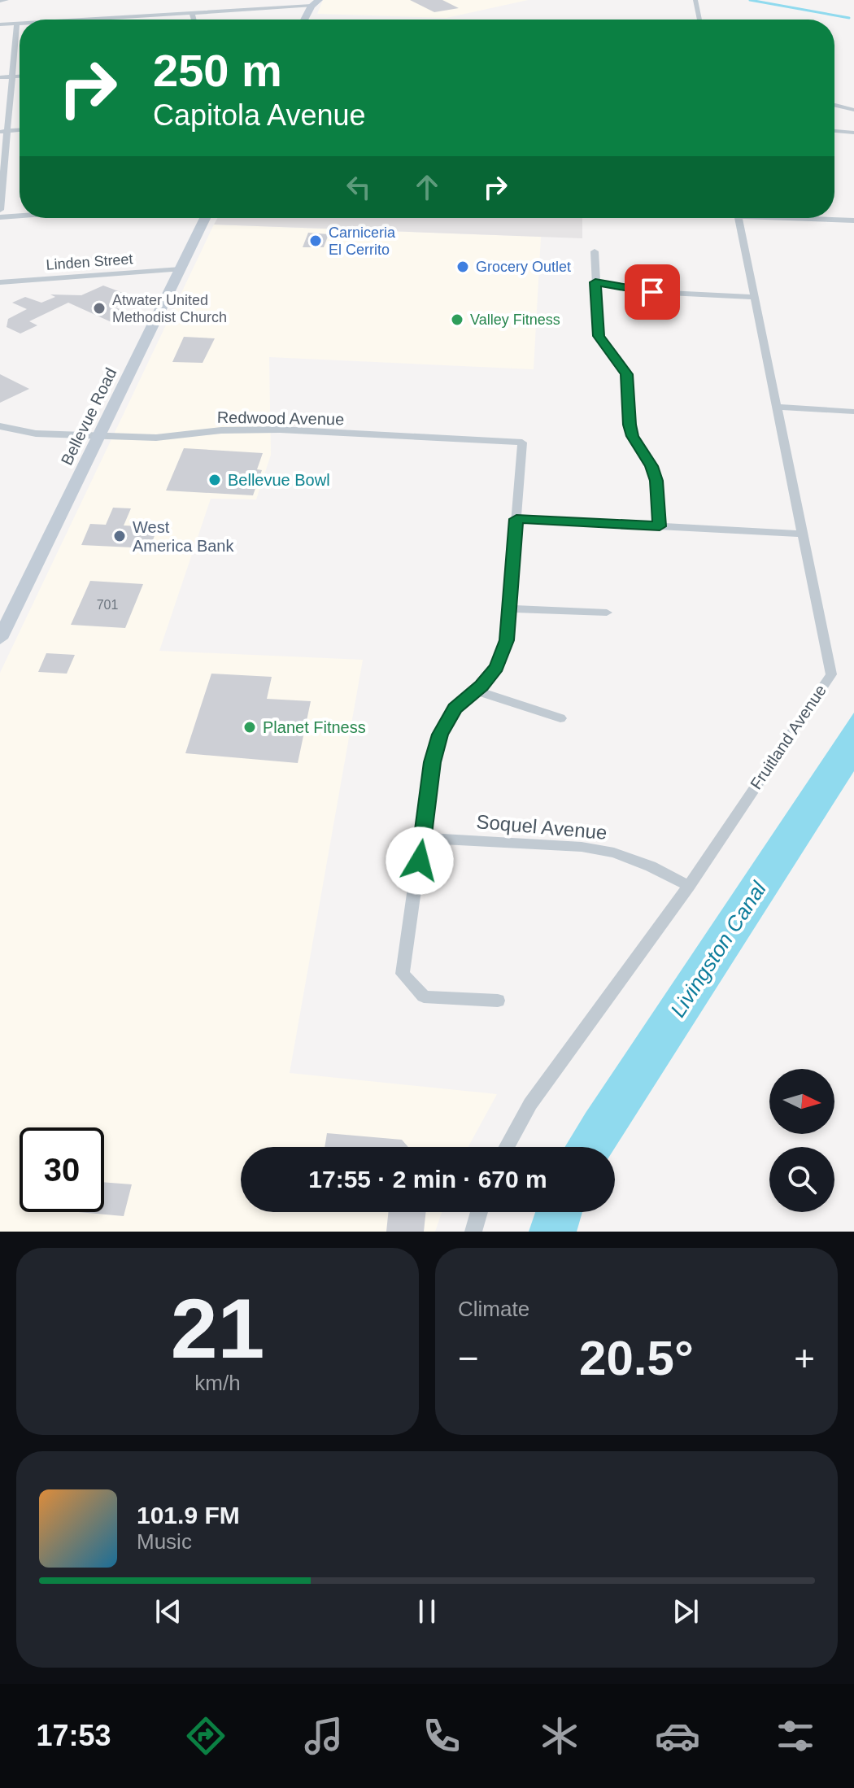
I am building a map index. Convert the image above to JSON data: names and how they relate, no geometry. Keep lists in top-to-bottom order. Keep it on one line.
{"streets":{"main road":["Bellevue Road"],"street":["Linden Street","Redwood Avenue","Fruitland Avenue","Soquel Avenue"]},"crossings":[["Linden Street","Bellevue Road"],["Bellevue Road","Redwood Avenue"],["Fruitland Avenue","Soquel Avenue"]],"water":["Livingston Canal"],"places":["Carniceria El Cerrito","Grocery Outlet","Atwater United Methodist Church","Valley Fitness","Bellevue Bowl","West America Bank","Planet Fitness"],"house_numbers":["701"],"north":"right","page":{"turn":["250 m","Capitola Avenue"],"limit":"30","trip":"17:55 · 2 min · 670 m","tile":[["21","km/h"],"Climate"],"heat":["−","20.5°","+"],"song":["101.9 FM","Music"],"tabs":"17:53"}}
